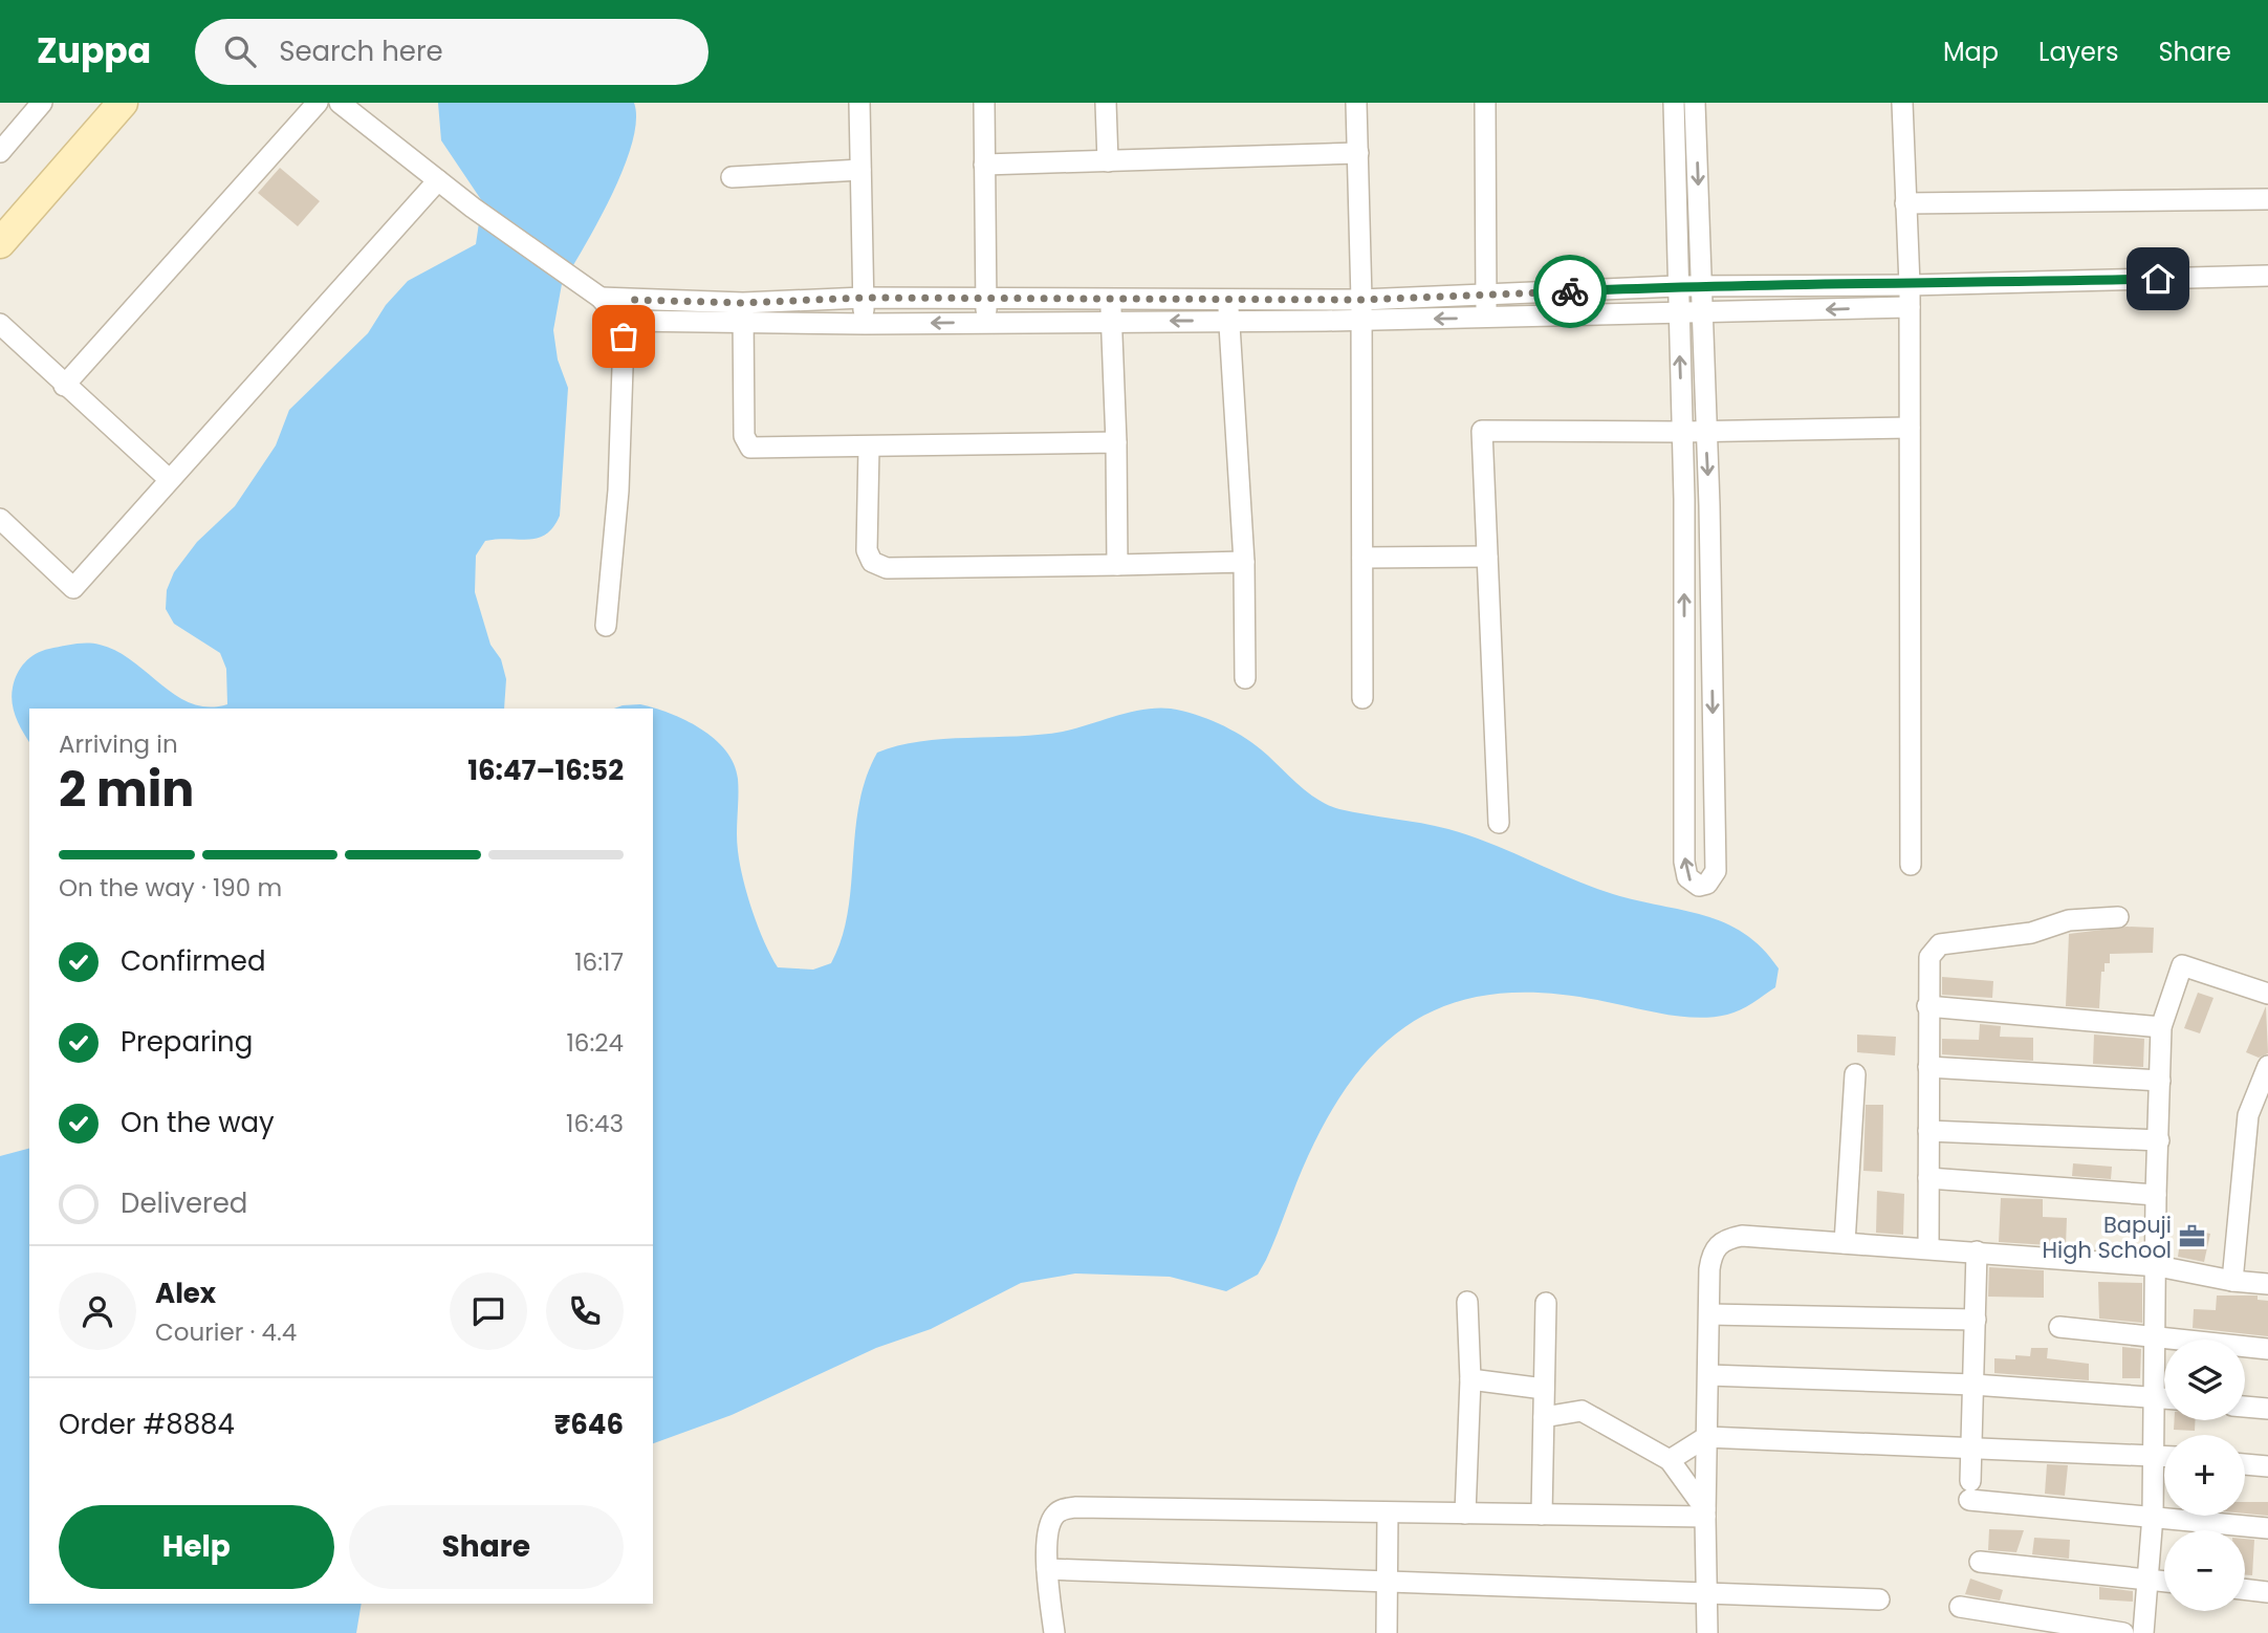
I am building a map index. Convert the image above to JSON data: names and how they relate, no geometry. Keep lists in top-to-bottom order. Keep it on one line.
{"places":{"office":["Bapuji High School"]},"page":{"header":"Zuppa","search":"Search here","nav":["Map","Layers","Share"],"heading":["2 min","Arriving in","16:47–16:52"],"panel":["Alex","Courier · 4.4","Order #8884","₹646"],"bar":"On the way · 190 m","list":[["Confirmed","16:17"],["Preparing","16:24"],["On the way","16:43"],"Delivered"],"map_buttons":["+","−"],"buttons":["Help","Share"]}}
